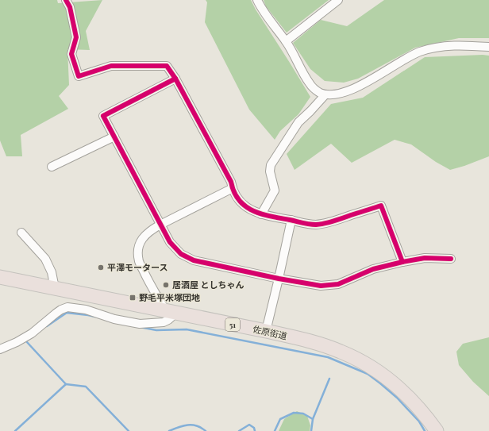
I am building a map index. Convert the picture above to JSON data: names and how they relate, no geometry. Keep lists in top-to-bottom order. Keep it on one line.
{"streets":{"highway":["51","佐原街道"]},"places":{"other":["平澤モータース","居酒屋 としちゃん"],"transit":["野毛平米塚団地"]}}
